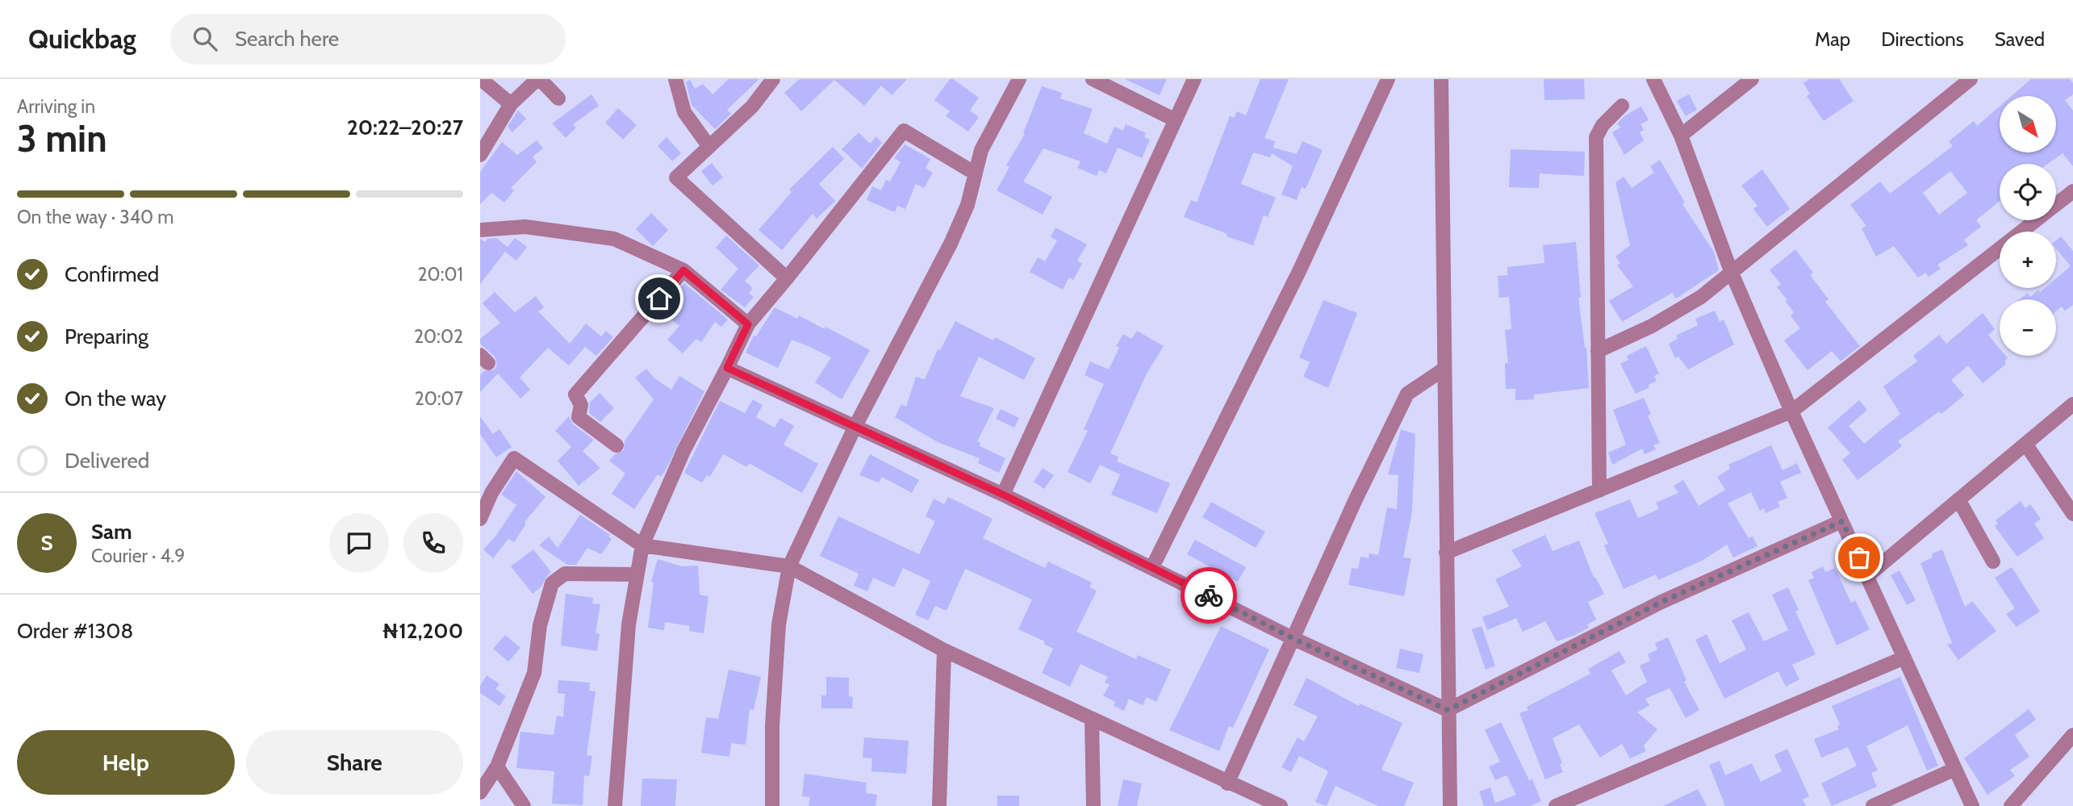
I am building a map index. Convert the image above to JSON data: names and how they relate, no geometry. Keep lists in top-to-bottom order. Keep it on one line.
{"north":"bottom right","page":{"header":"Quickbag","search":"Search here","nav":["Map","Directions","Saved"],"heading":["3 min","Arriving in","20:22–20:27"],"panel":["Sam","Courier · 4.9","Order #1308","₦12,200"],"map_buttons":["+","−"],"bar":"On the way · 340 m","list":[["Confirmed","20:01"],["Preparing","20:02"],["On the way","20:07"],"Delivered"],"round":"S","buttons":["Help","Share"]}}
